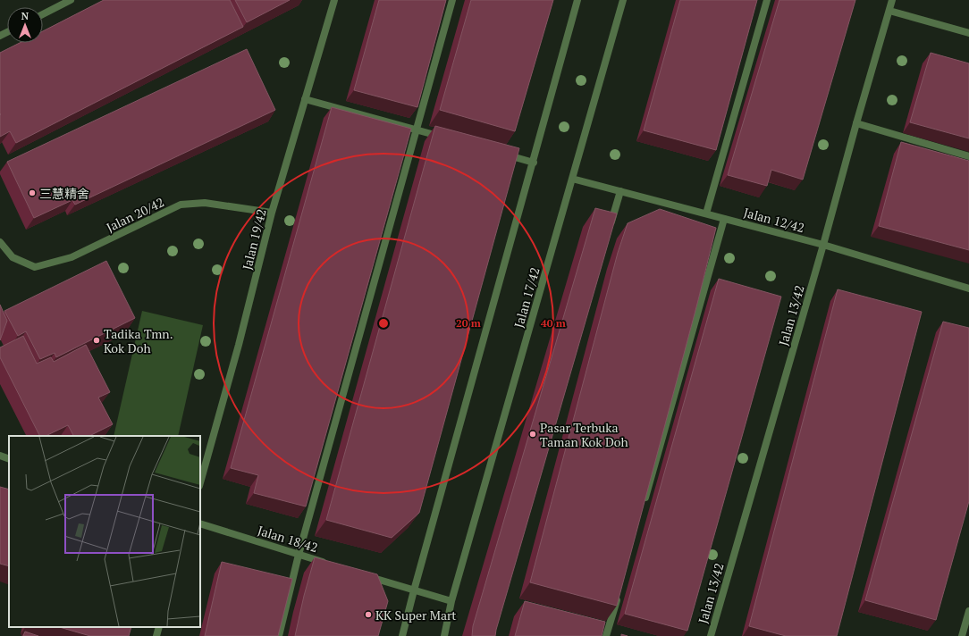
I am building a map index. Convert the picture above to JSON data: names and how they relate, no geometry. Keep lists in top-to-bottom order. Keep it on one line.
{"streets":{"street":["Jalan 20/42","Jalan 12/42","Jalan 19/42","Jalan 17/42","Jalan 13/42","Jalan 18/42"]},"crossings":[["Jalan 20/42","Jalan 19/42"],["Jalan 12/42","Jalan 17/42"],["Jalan 12/42","Jalan 13/42"]],"places":["三慧精舍","Tadika Tmn. Kok Doh","Pasar Terbuka Taman Kok Doh","KK Super Mart"],"north":"top","rings":["20 m","40 m"]}
